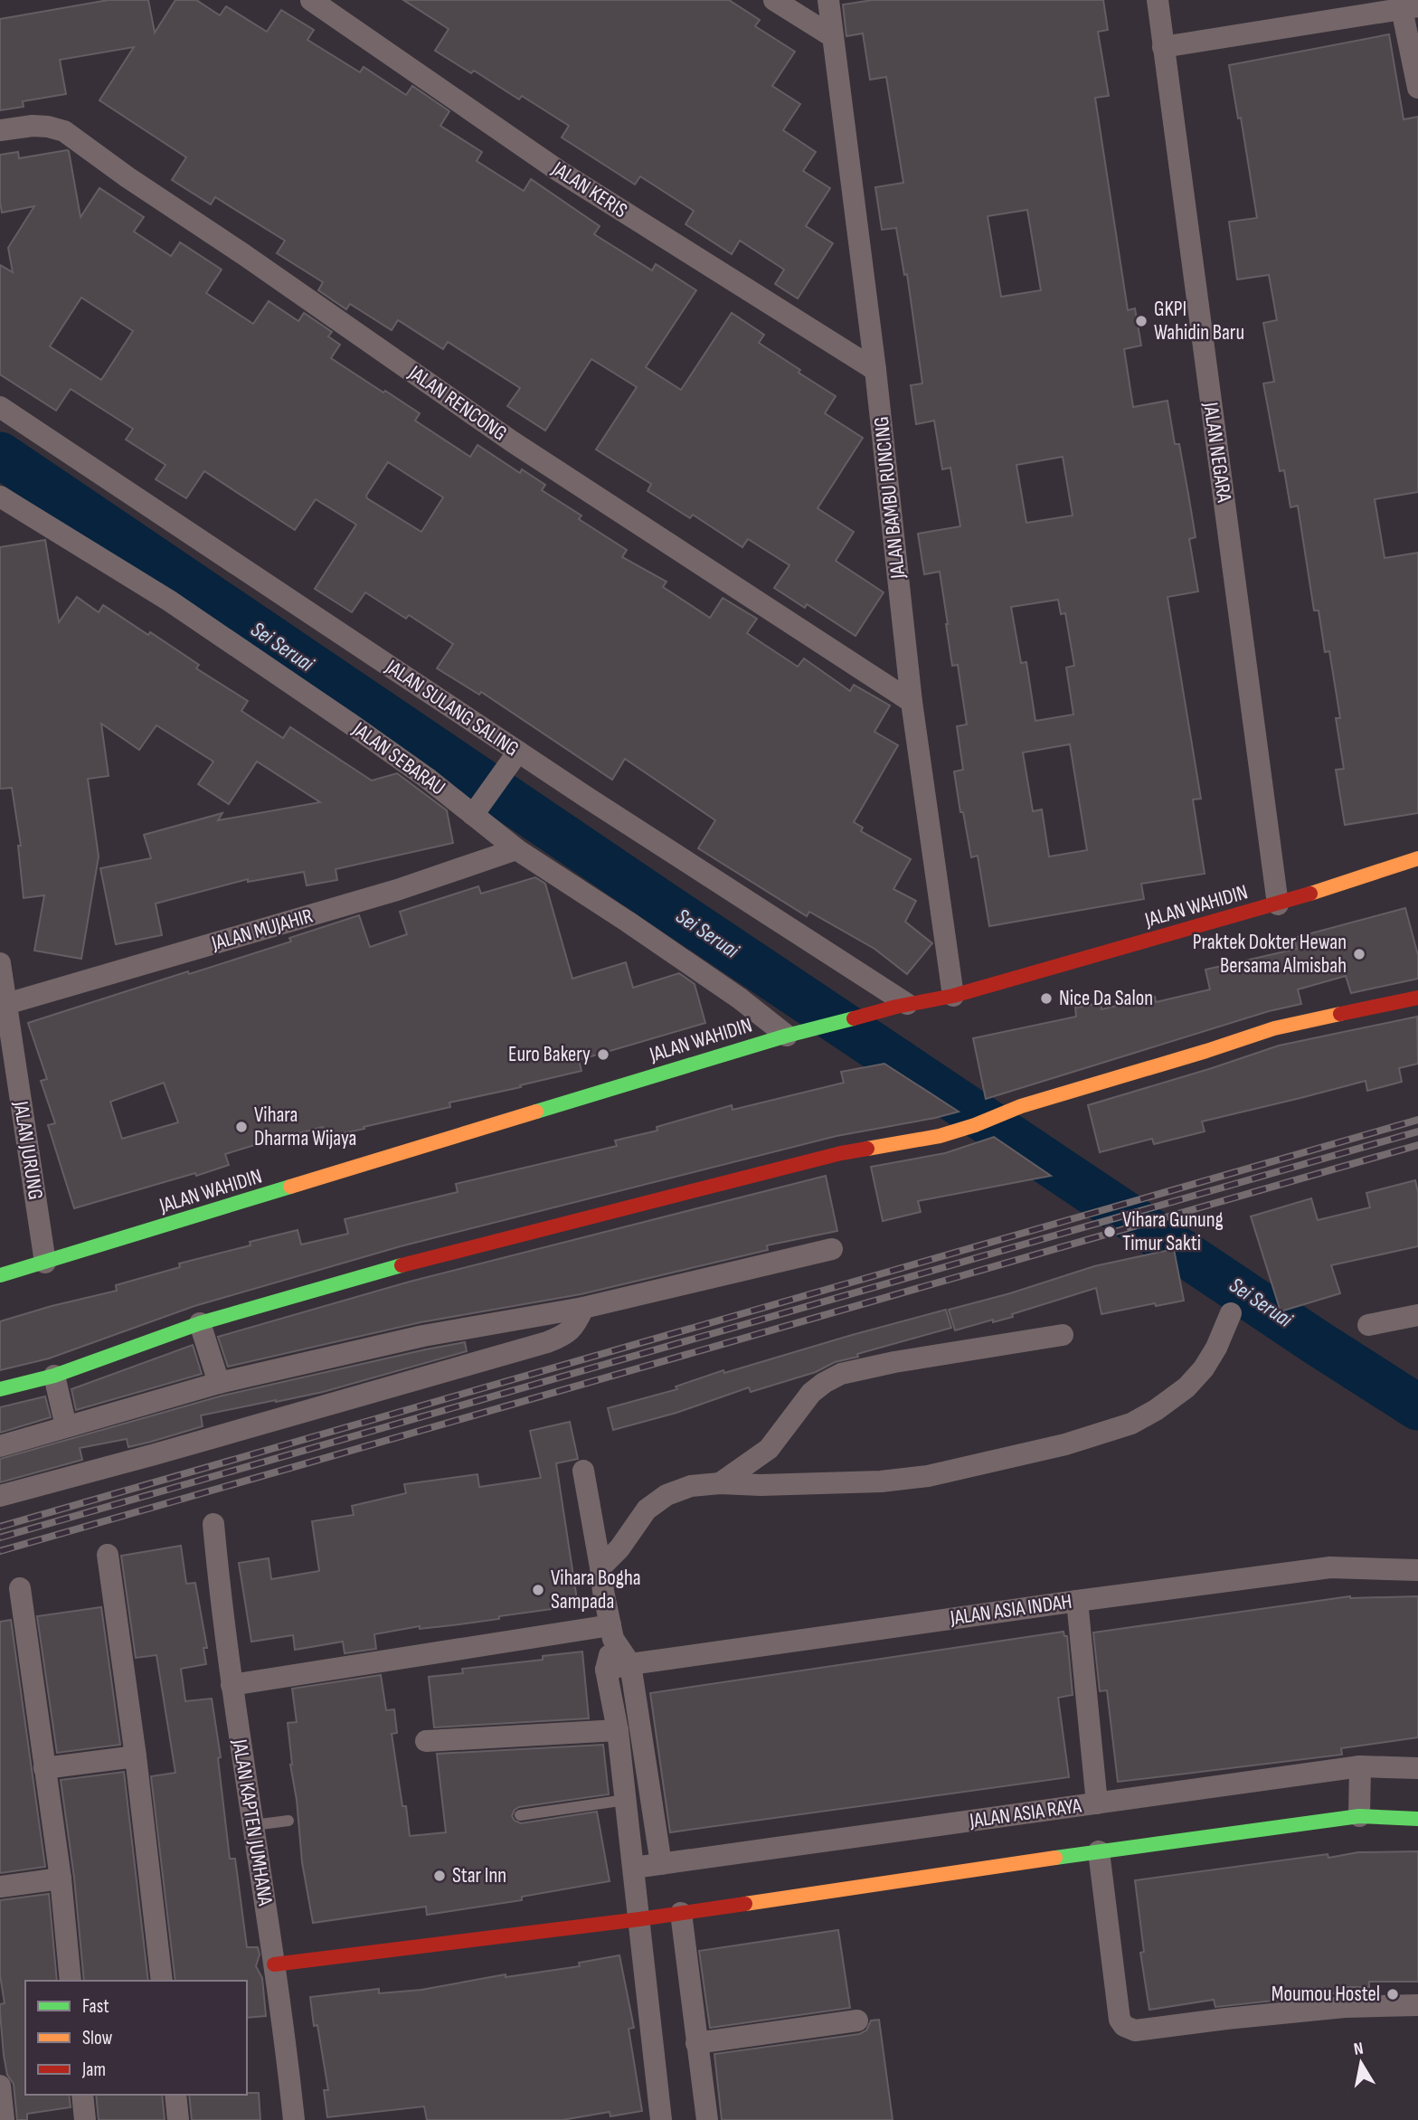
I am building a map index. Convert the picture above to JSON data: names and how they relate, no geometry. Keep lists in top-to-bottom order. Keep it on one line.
{"streets":{"street":["JALAN KERIS","JALAN RENCONG","JALAN NEGARA","JALAN BAMBU RUNCING","JALAN SULANG SALING","JALAN SEBARAU","JALAN WAHIDIN","JALAN MUJAHIR","JALAN JURUNG","JALAN ASIA INDAH","JALAN ASIA RAYA","JALAN KAPTEN JUMHANA"]},"crossings":[["JALAN KERIS","JALAN BAMBU RUNCING"],["JALAN RENCONG","JALAN BAMBU RUNCING"],["JALAN NEGARA","JALAN WAHIDIN"],["JALAN BAMBU RUNCING","JALAN WAHIDIN"],["JALAN SULANG SALING","JALAN WAHIDIN"],["JALAN SEBARAU","JALAN WAHIDIN"],["JALAN SEBARAU","JALAN MUJAHIR"],["JALAN WAHIDIN","JALAN JURUNG"],["JALAN MUJAHIR","JALAN JURUNG"]],"water":["Sei Seruai"],"places":["GKPI Wahidin Baru","Praktek Dokter Hewan Bersama Almisbah","Nice Da Salon","Euro Bakery","Vihara Dharma Wijaya","Vihara Gunung Timur Sakti","Vihara Bogha Sampada","Star Inn","Moumou Hostel"],"legend":["Fast","Slow","Jam"],"north":"top"}
